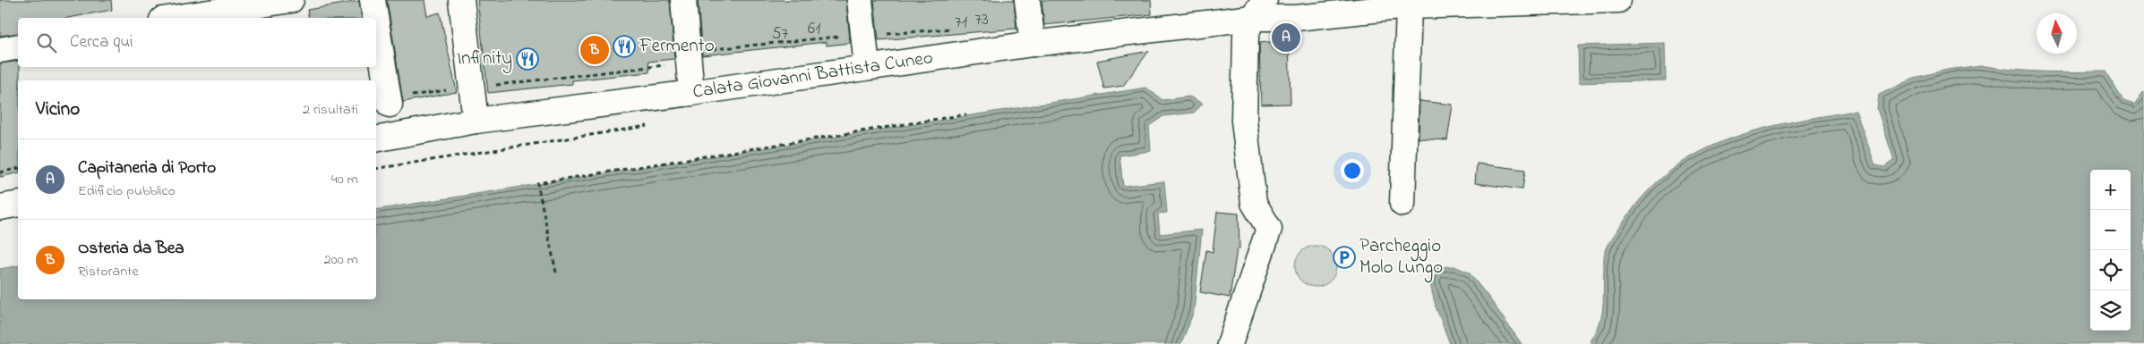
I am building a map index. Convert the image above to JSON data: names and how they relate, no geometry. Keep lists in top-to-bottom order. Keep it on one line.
{"streets":{"street":["Calata Giovanni Battista Cuneo"]},"places":{"restaurant":["Fermento","Infinity"],"parking":["Parcheggio Molo Lungo"]},"house_numbers":["73","71","61","57"],"north":"top","page":{"search":"Cerca qui","pins":["A","B"],"heading":["Vicino","2 risultati"],"list":[{"mark":"A","name":"Capitaneria di Porto","note":"Edificio pubblico","value":"40 m"},{"mark":"B","name":"Osteria da Bea","note":"Ristorante","value":"200 m"}],"map_buttons":["+","−"]}}
